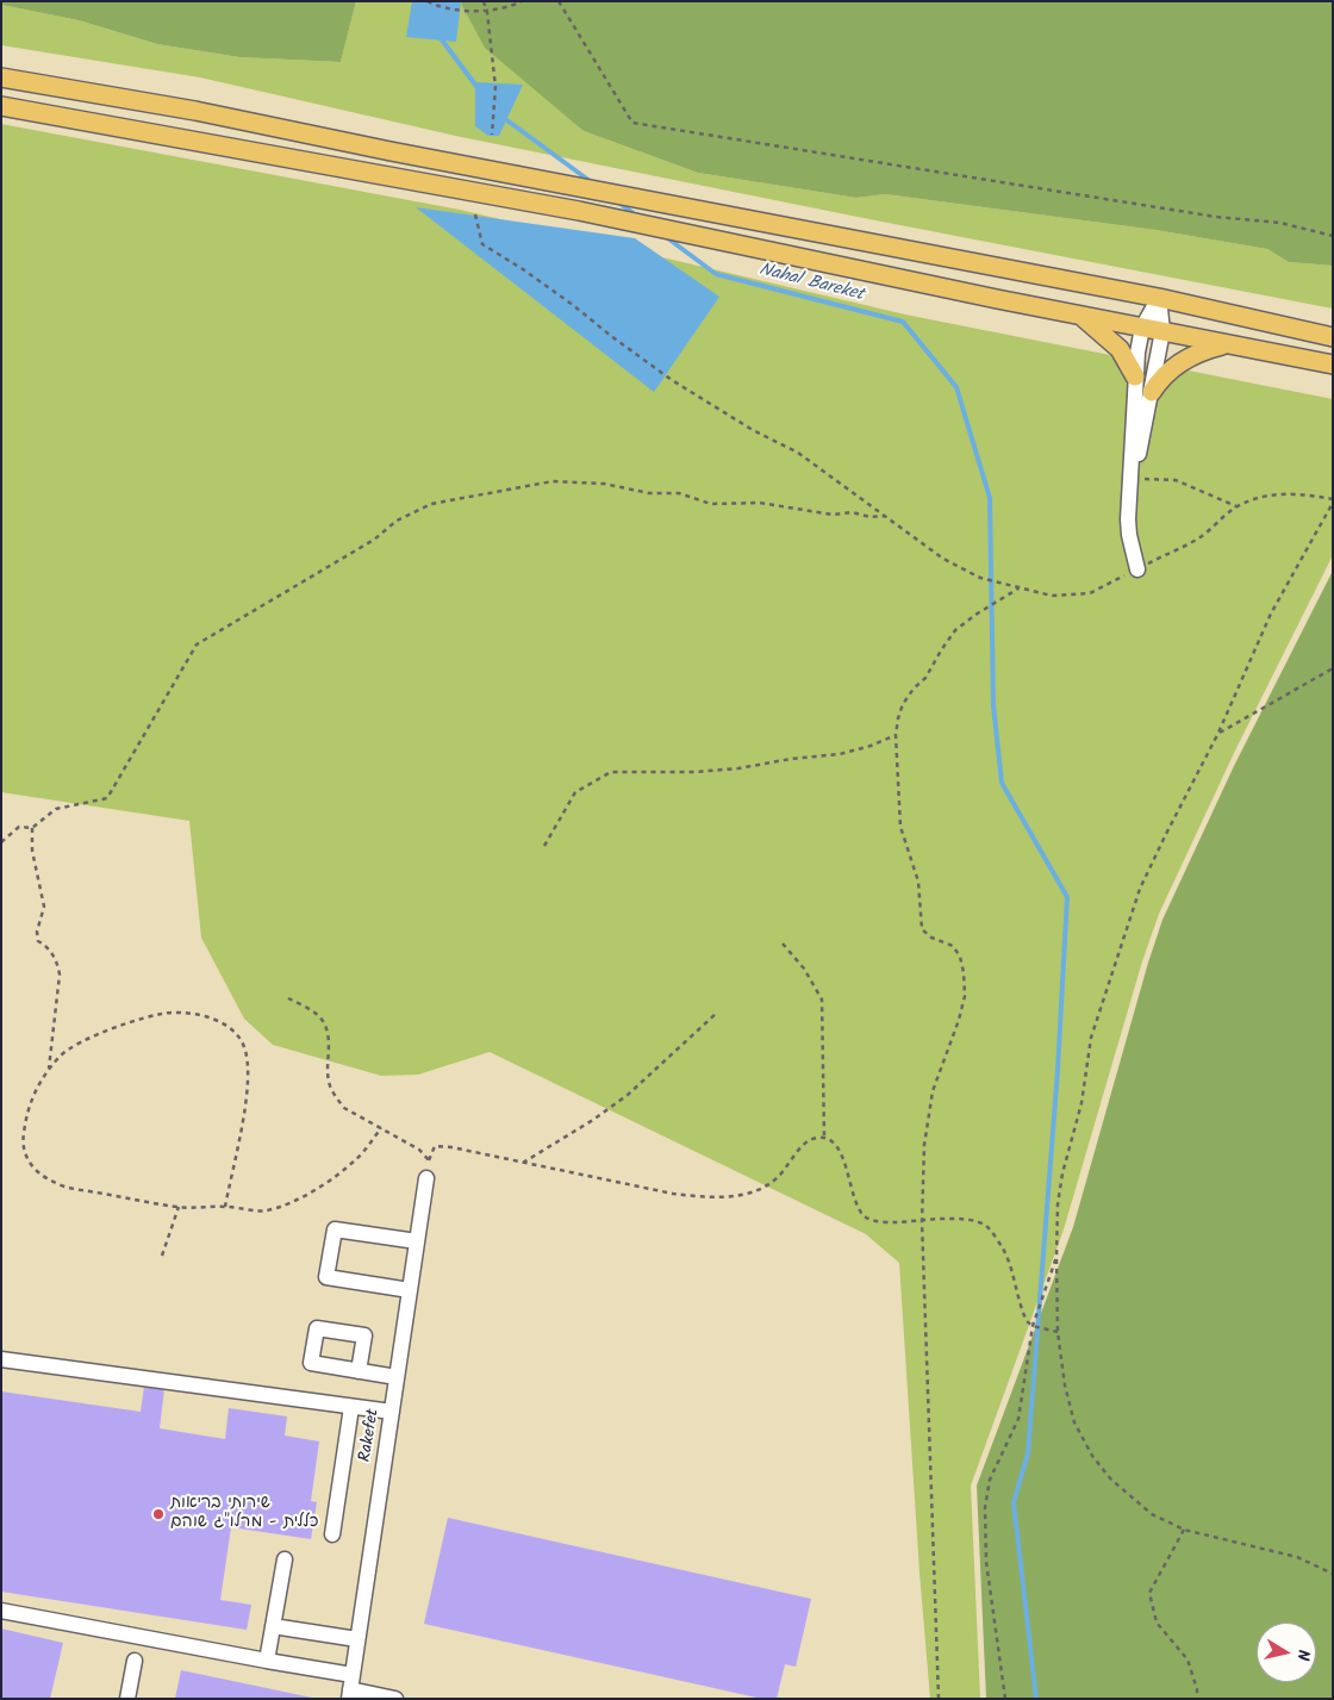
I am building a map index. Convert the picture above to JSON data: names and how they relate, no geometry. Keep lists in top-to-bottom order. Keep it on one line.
{"streets":{"street":["Rakefet"]},"water":["Nahal Bareket"],"places":["שירותי בריאות כללית - מרלו\"ג שוהם"],"north":"right"}
